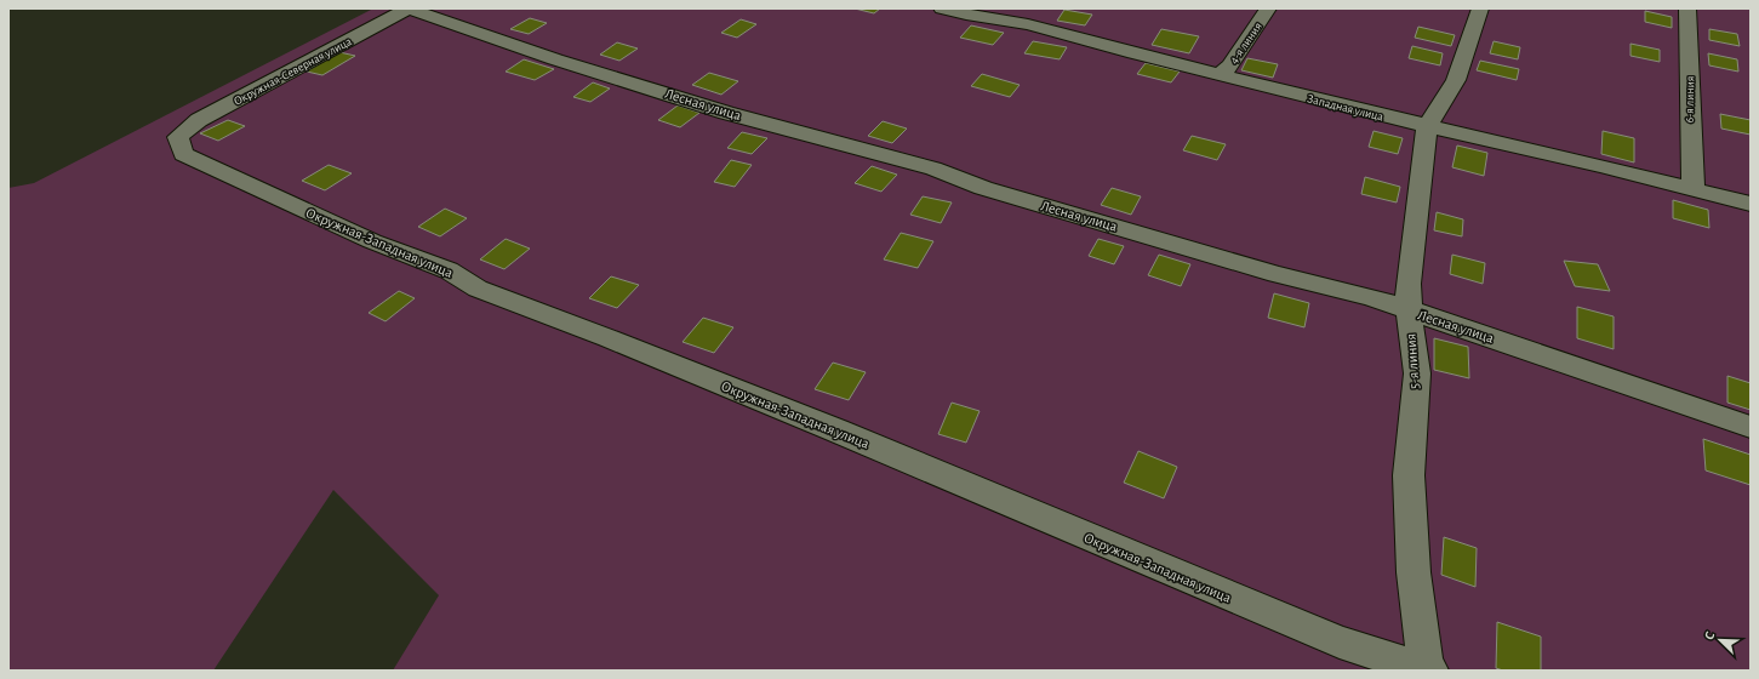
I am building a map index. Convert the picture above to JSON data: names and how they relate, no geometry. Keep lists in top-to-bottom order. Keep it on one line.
{"streets":{"street":["4-я линия","Окружная-Северная улица","6-я линия","Лесная улица","Западная улица","Окружная-Западная улица","5-я линия"]},"crossings":[["4-я линия","Западная улица"],["Окружная-Северная улица","Лесная улица"],["Окружная-Северная улица","Окружная-Западная улица"],["6-я линия","Западная улица"],["Лесная улица","5-я линия"],["Западная улица","5-я линия"],["Окружная-Западная улица","5-я линия"]],"north":"top left"}
